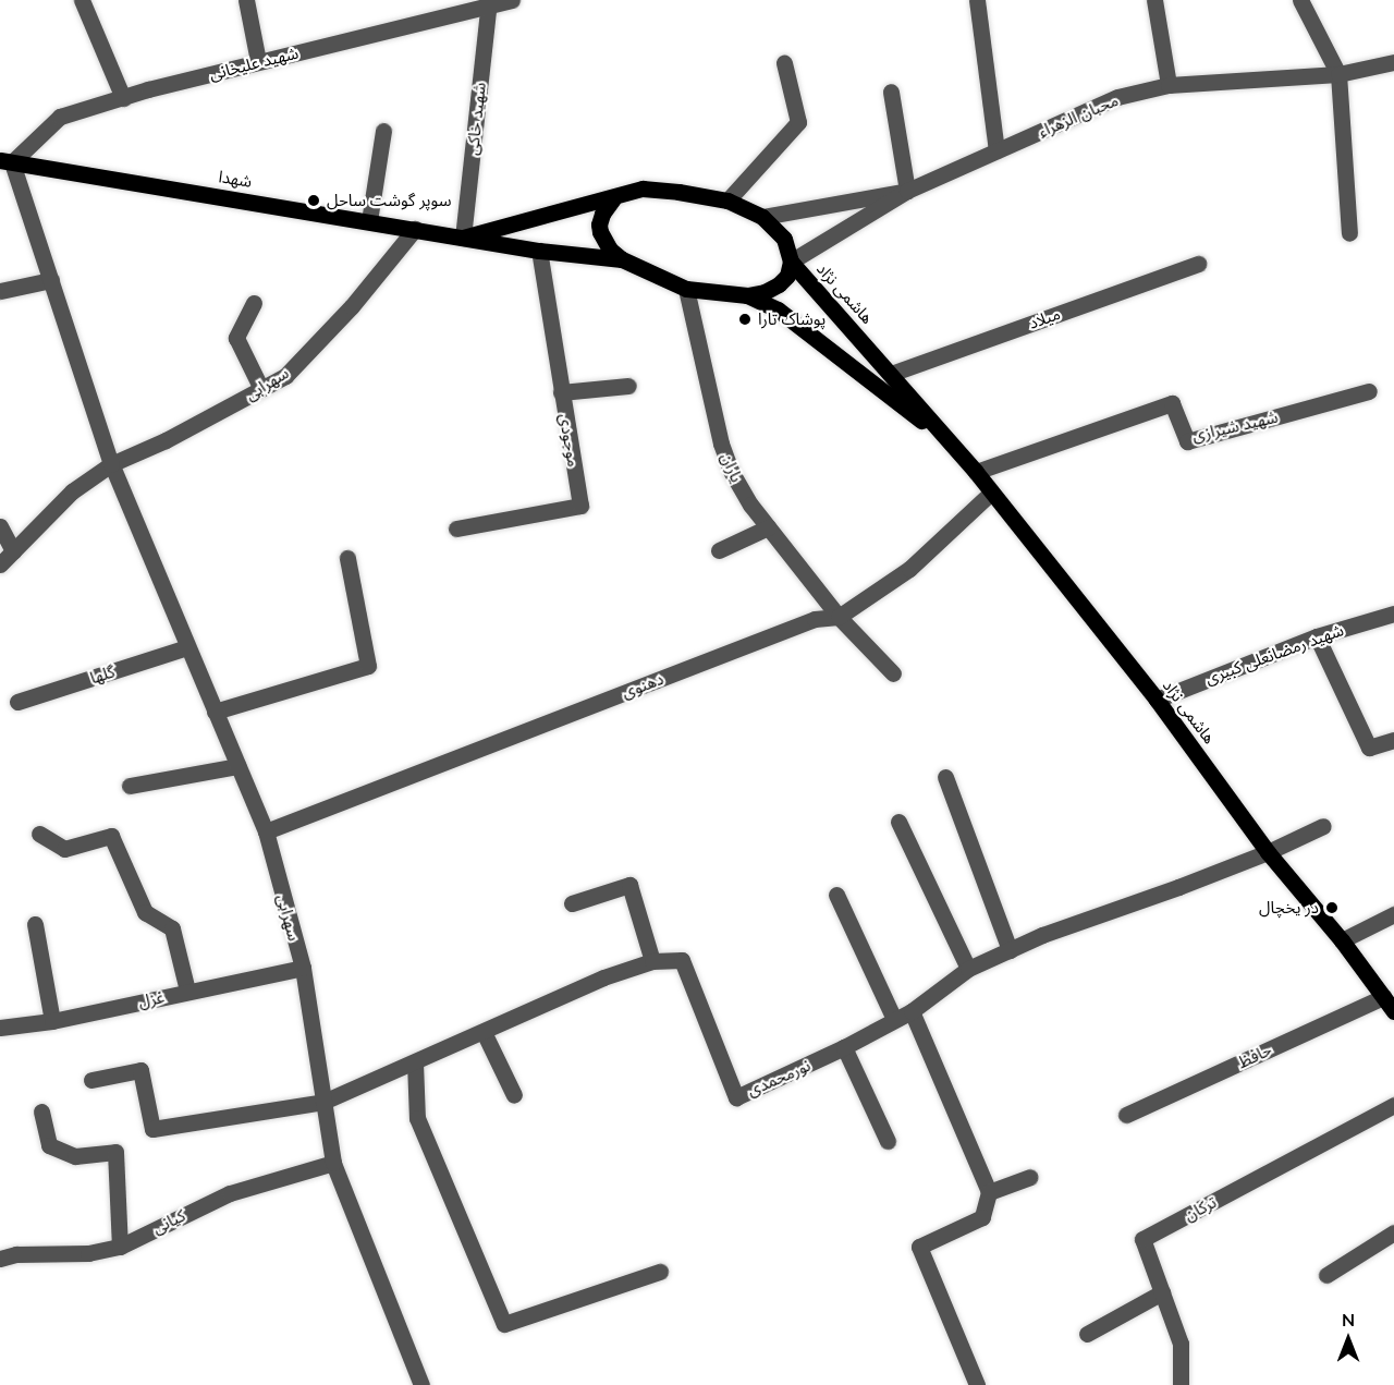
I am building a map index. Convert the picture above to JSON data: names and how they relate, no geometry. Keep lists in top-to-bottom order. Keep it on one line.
{"streets":{"main road":["شهدا","هاشمی نژاد"],"street":["شهید علیخانی","محبان الزهراء","شهید خاکی","میلاد","سهرابی","شهید شیرازی","موجودی","یاران","شهید رمضانعلی کبیری","گلها","دهنوی","غزل","حافظ","نورمحمدی","ترکان","کیانی"]},"crossings":[["شهید علیخانی","شهید خاکی"],["شهید علیخانی","شهدا"],["شهید علیخانی","سهرابی"],["محبان الزهراء","هاشمی نژاد"],["شهید خاکی","شهدا"],["شهدا","هاشمی نژاد"],["شهدا","سهرابی"],["شهدا","موجودی"],["هاشمی نژاد","میلاد"],["هاشمی نژاد","شهید شیرازی"],["هاشمی نژاد","شهید رمضانعلی کبیری"],["هاشمی نژاد","دهنوی"],["هاشمی نژاد","حافظ"],["هاشمی نژاد","نورمحمدی"],["سهرابی","گلها"],["سهرابی","دهنوی"],["سهرابی","غزل"],["سهرابی","نورمحمدی"],["سهرابی","کیانی"],["یاران","دهنوی"]],"places":["سوپر گوشت ساحل","پوشاک تارا","در یخچال"],"north":"top"}
